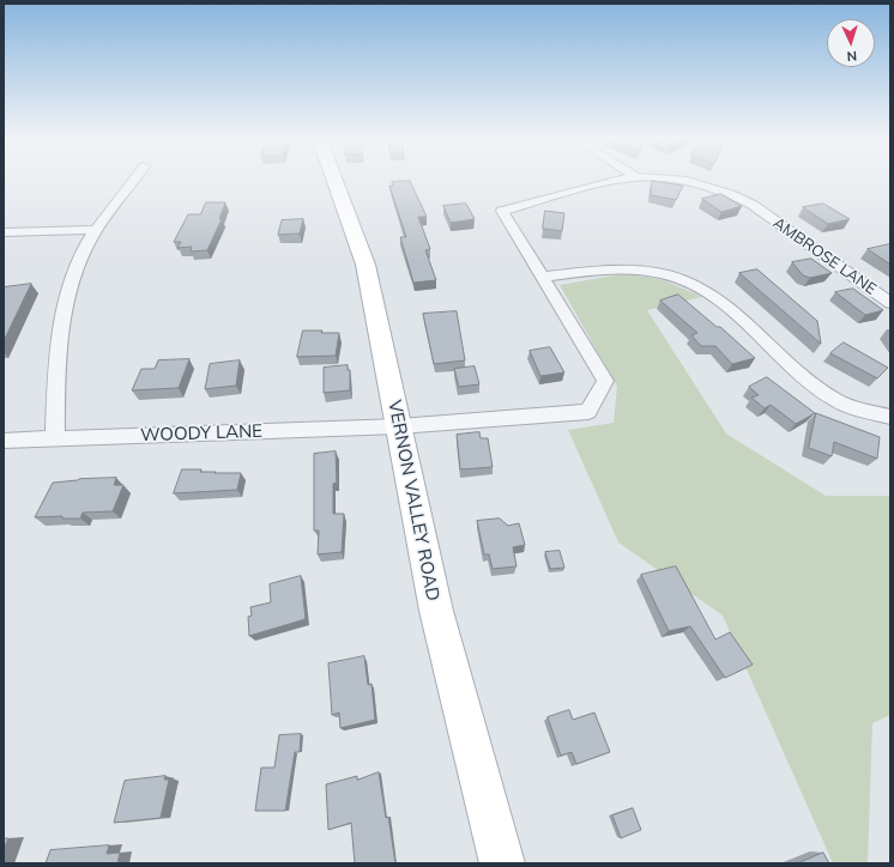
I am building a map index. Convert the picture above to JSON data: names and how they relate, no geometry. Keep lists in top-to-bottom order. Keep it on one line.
{"streets":{"main road":["VERNON VALLEY ROAD"],"street":["AMBROSE LANE","WOODY LANE"]},"crossings":[["AMBROSE LANE","WOODY LANE"],["AMBROSE LANE","VERNON VALLEY ROAD"],["WOODY LANE","VERNON VALLEY ROAD"]],"north":"bottom"}
